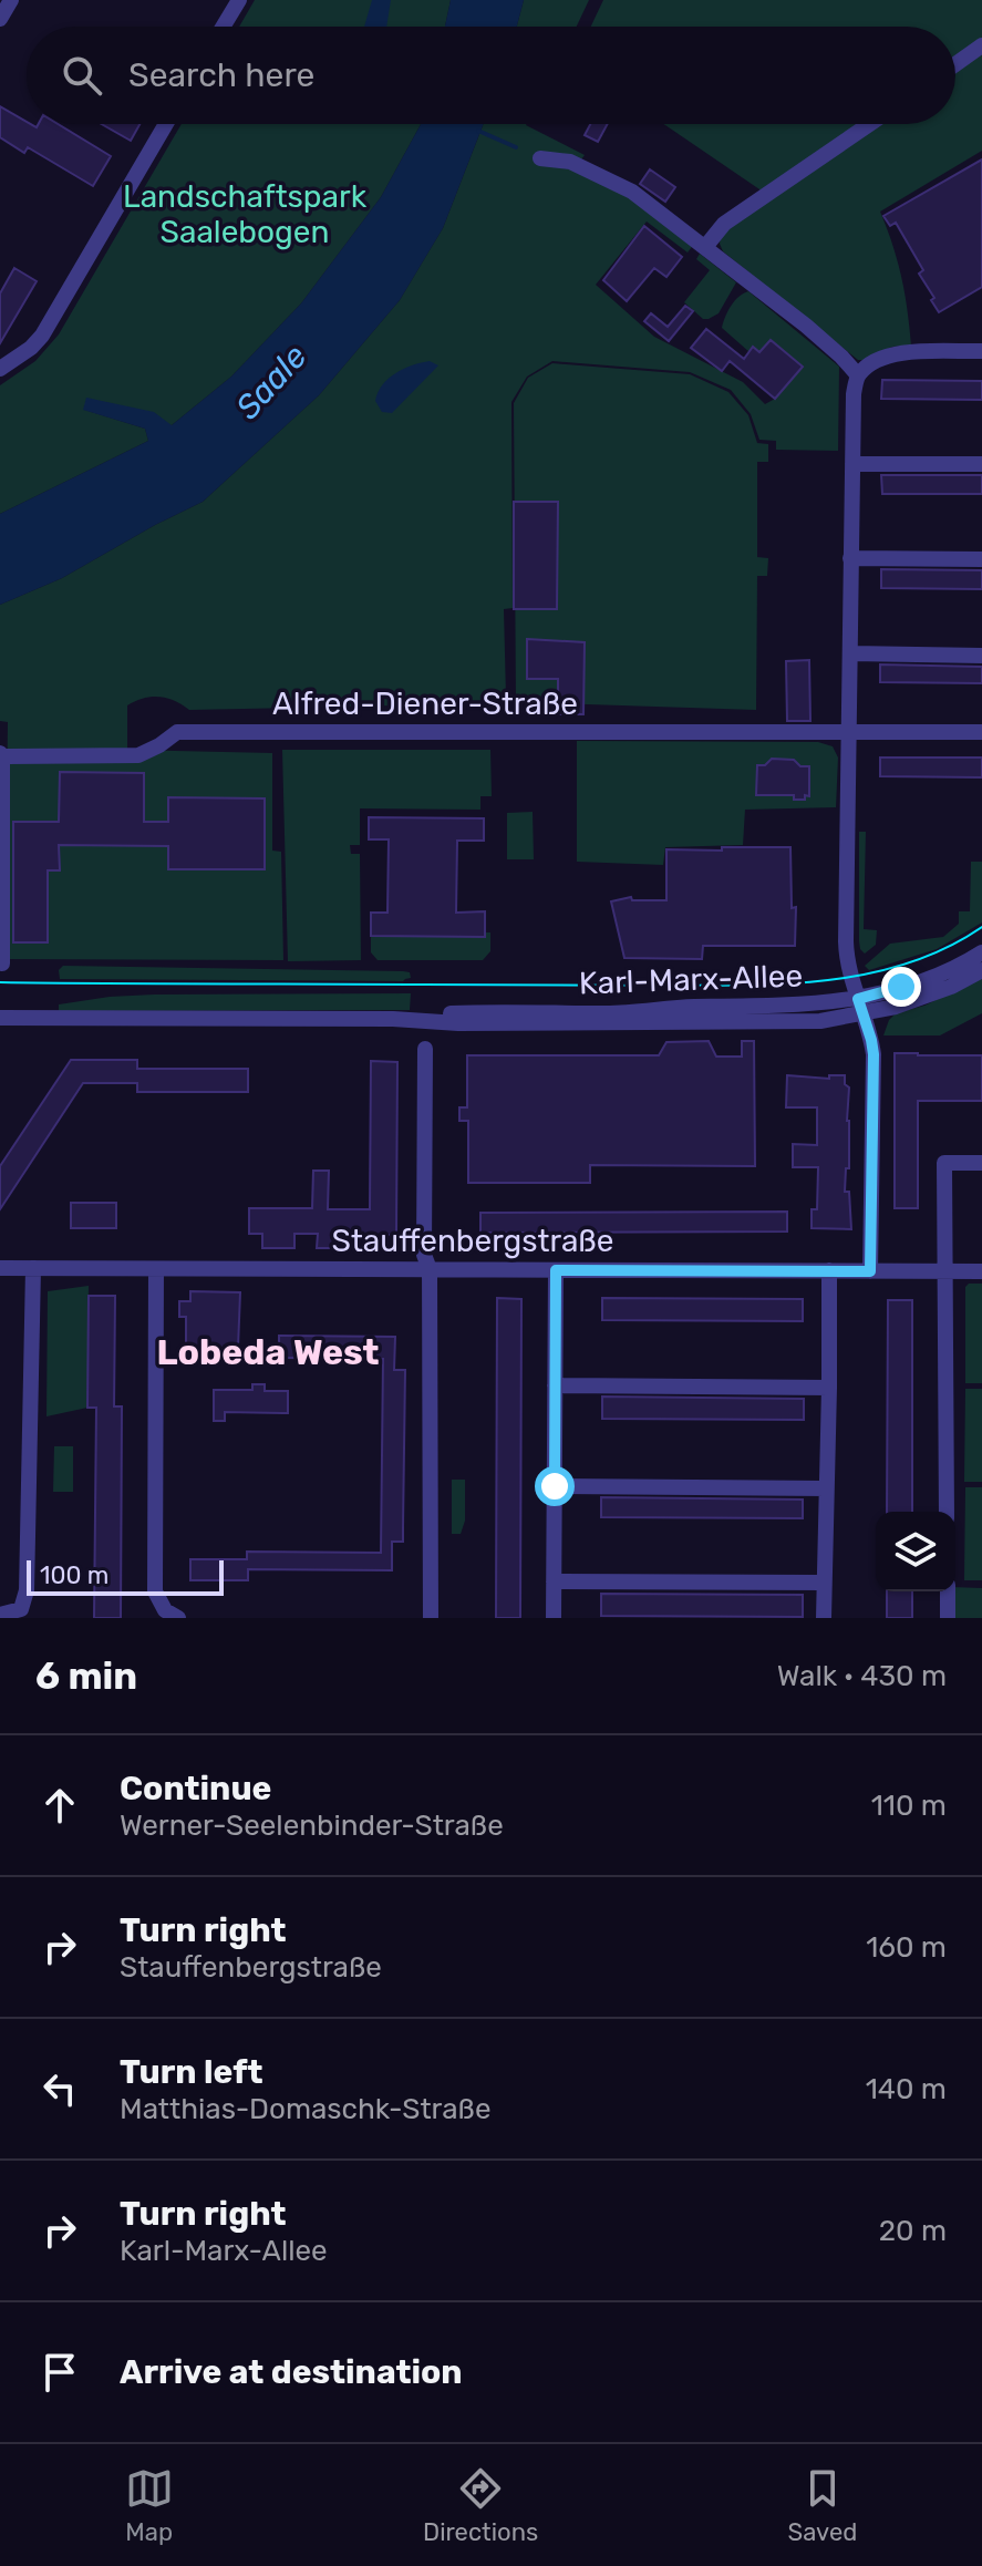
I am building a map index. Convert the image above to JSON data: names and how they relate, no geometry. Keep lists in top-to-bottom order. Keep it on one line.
{"streets":{"street":["Alfred-Diener-Straße","Karl-Marx-Allee","Stauffenbergstraße"]},"districts":["Lobeda West"],"water":["Saale"],"parks":["Landschaftspark Saalebogen"],"scale_bar":"100 m","page":{"search":"Search here","scale":"100 m","heading":["6 min","Walk · 430 m"],"list":[["Continue","Werner-Seelenbinder-Straße","110 m"],["Turn right","Stauffenbergstraße","160 m"],["Turn left","Matthias-Domaschk-Straße","140 m"],["Turn right","Karl-Marx-Allee","20 m"],"Arrive at destination"],"nav":["Map","Directions","Saved"]}}
